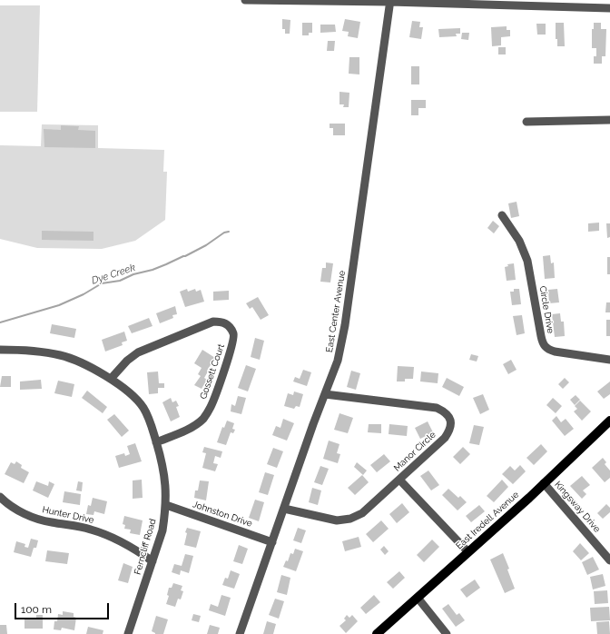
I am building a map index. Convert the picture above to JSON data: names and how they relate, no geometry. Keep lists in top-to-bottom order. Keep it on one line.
{"streets":{"main road":["East Iredell Avenue"],"street":["Circle Drive","East Center Avenue","Gossett Court","Manor Circle","Kingsway Drive","Johnston Drive","Hunter Drive","Ferncliff Road"]},"crossings":[["East Center Avenue","Manor Circle"],["East Center Avenue","Johnston Drive"],["Gossett Court","Ferncliff Road"],["Kingsway Drive","East Iredell Avenue"],["Johnston Drive","Ferncliff Road"],["Hunter Drive","Ferncliff Road"]],"water":["Dye Creek"],"scale_bar":"100 m"}
